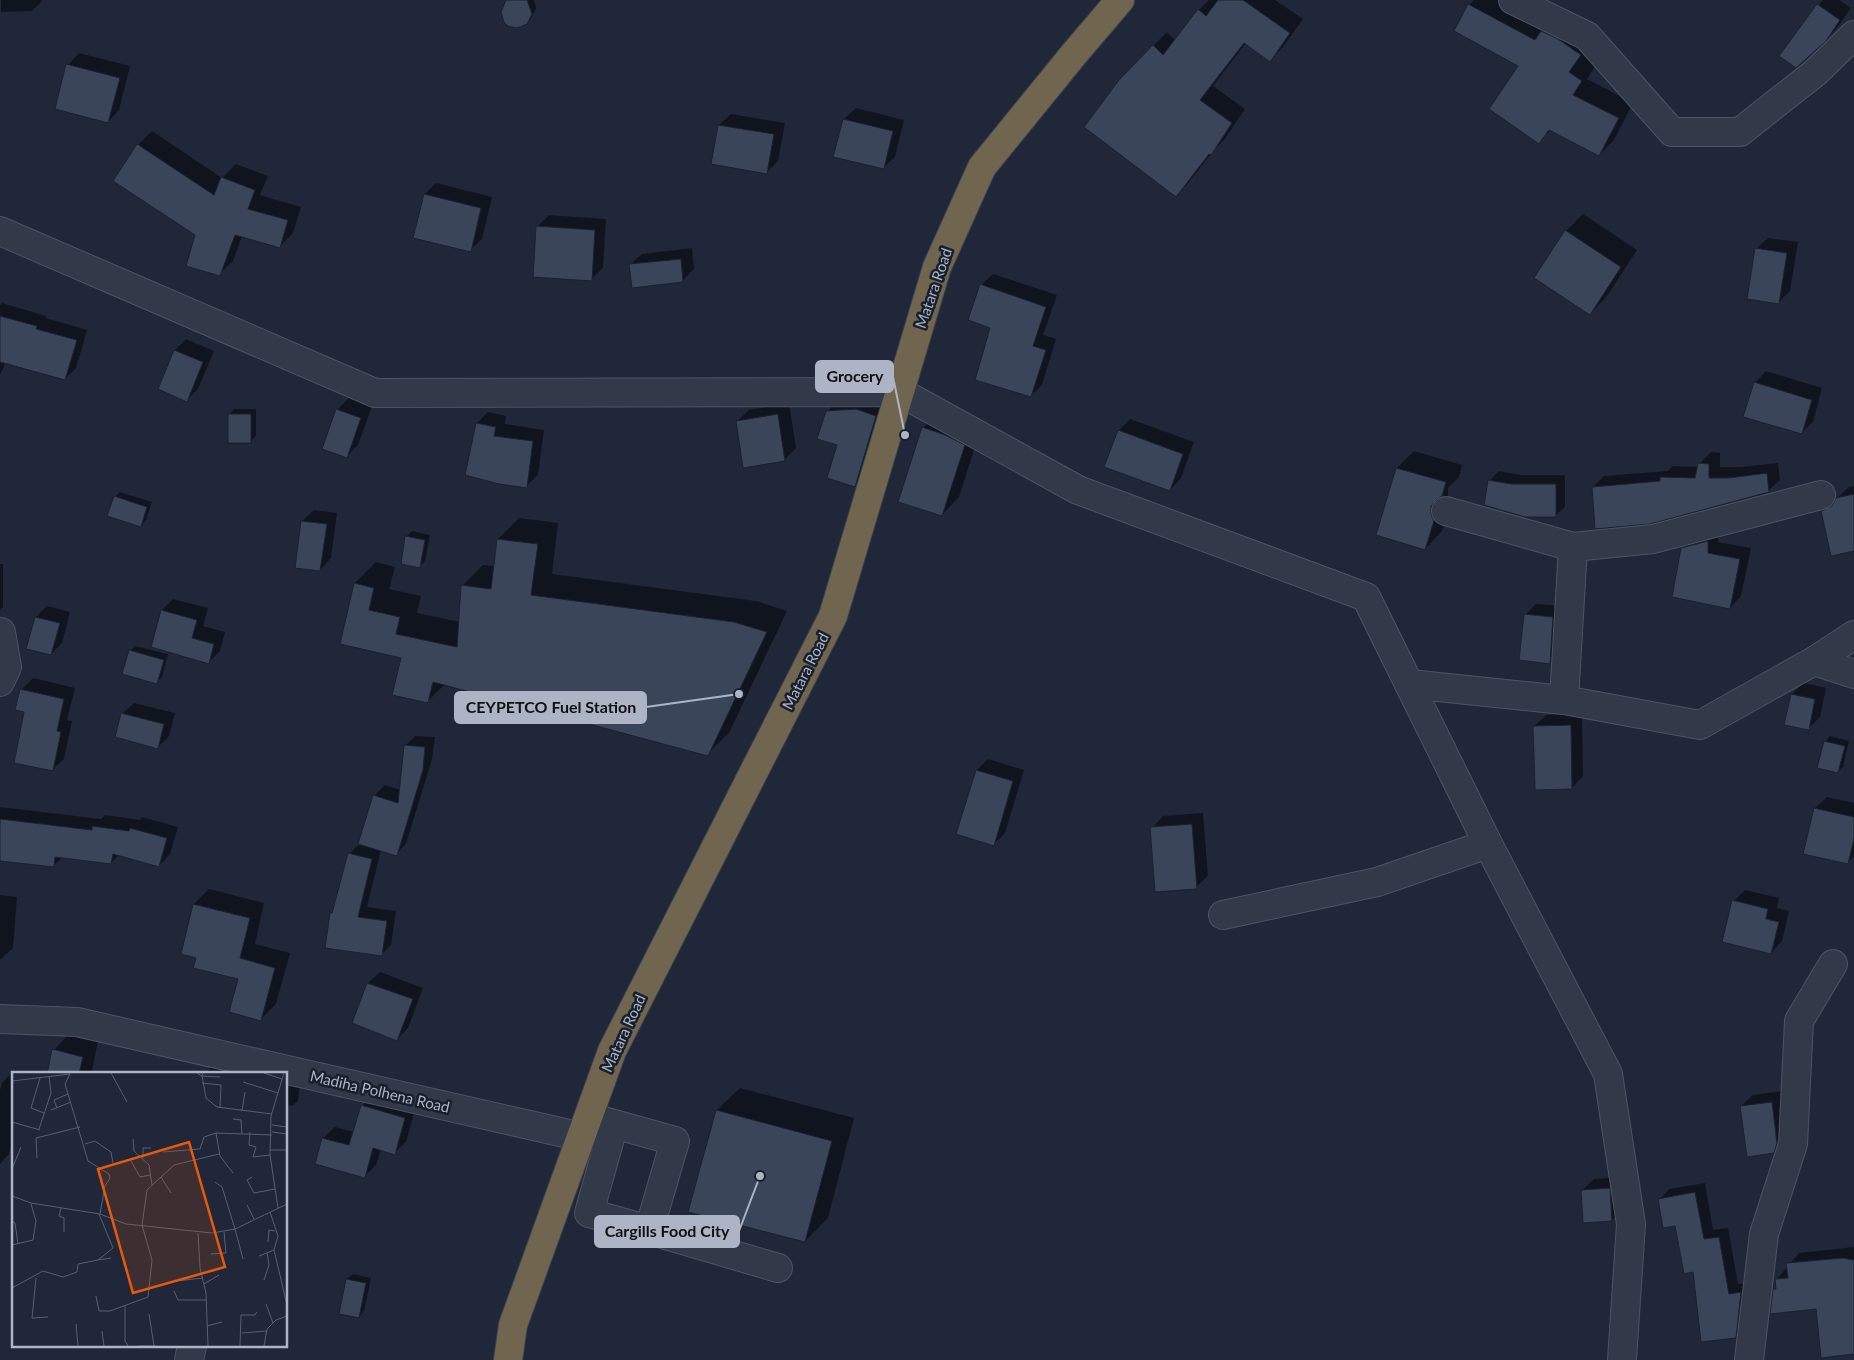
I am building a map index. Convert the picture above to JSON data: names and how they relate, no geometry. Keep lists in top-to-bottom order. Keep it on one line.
{"streets":{"highway":["Matara Road"],"street":["Madiha Polhena Road"]},"crossings":[["Matara Road","Madiha Polhena Road"]],"places":["Grocery","CEYPETCO Fuel Station","Cargills Food City"]}
